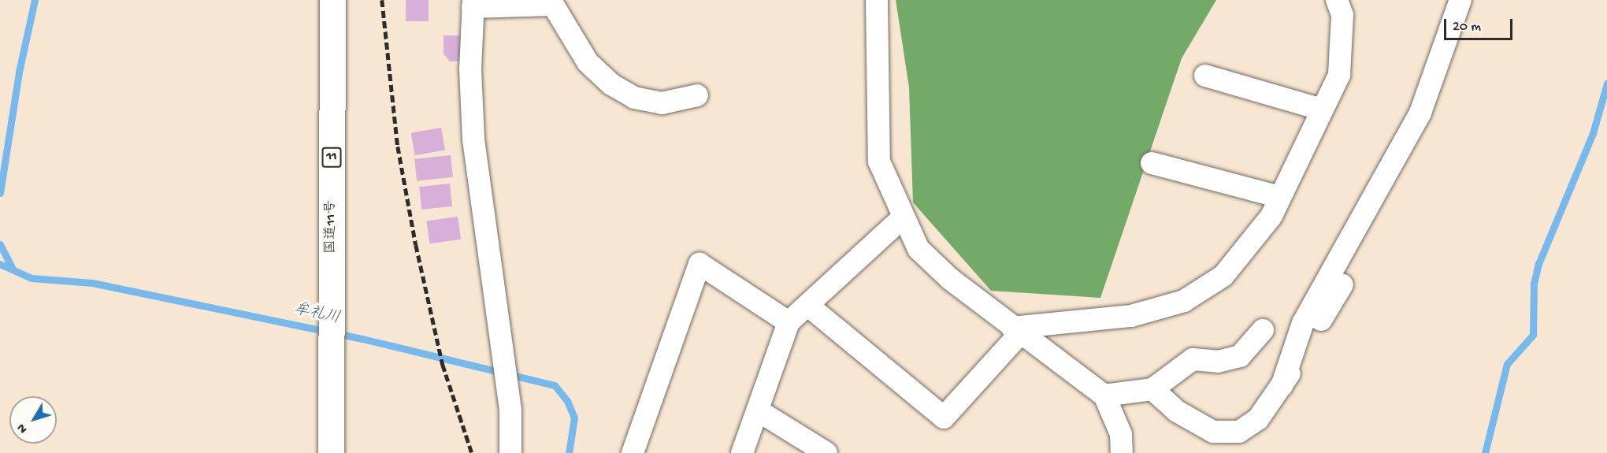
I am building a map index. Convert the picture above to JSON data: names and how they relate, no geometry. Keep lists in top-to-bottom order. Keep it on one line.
{"streets":{"highway":["11","国道11号"]},"water":["牟礼川"],"scale_bar":"20 m","north":"bottom left"}
